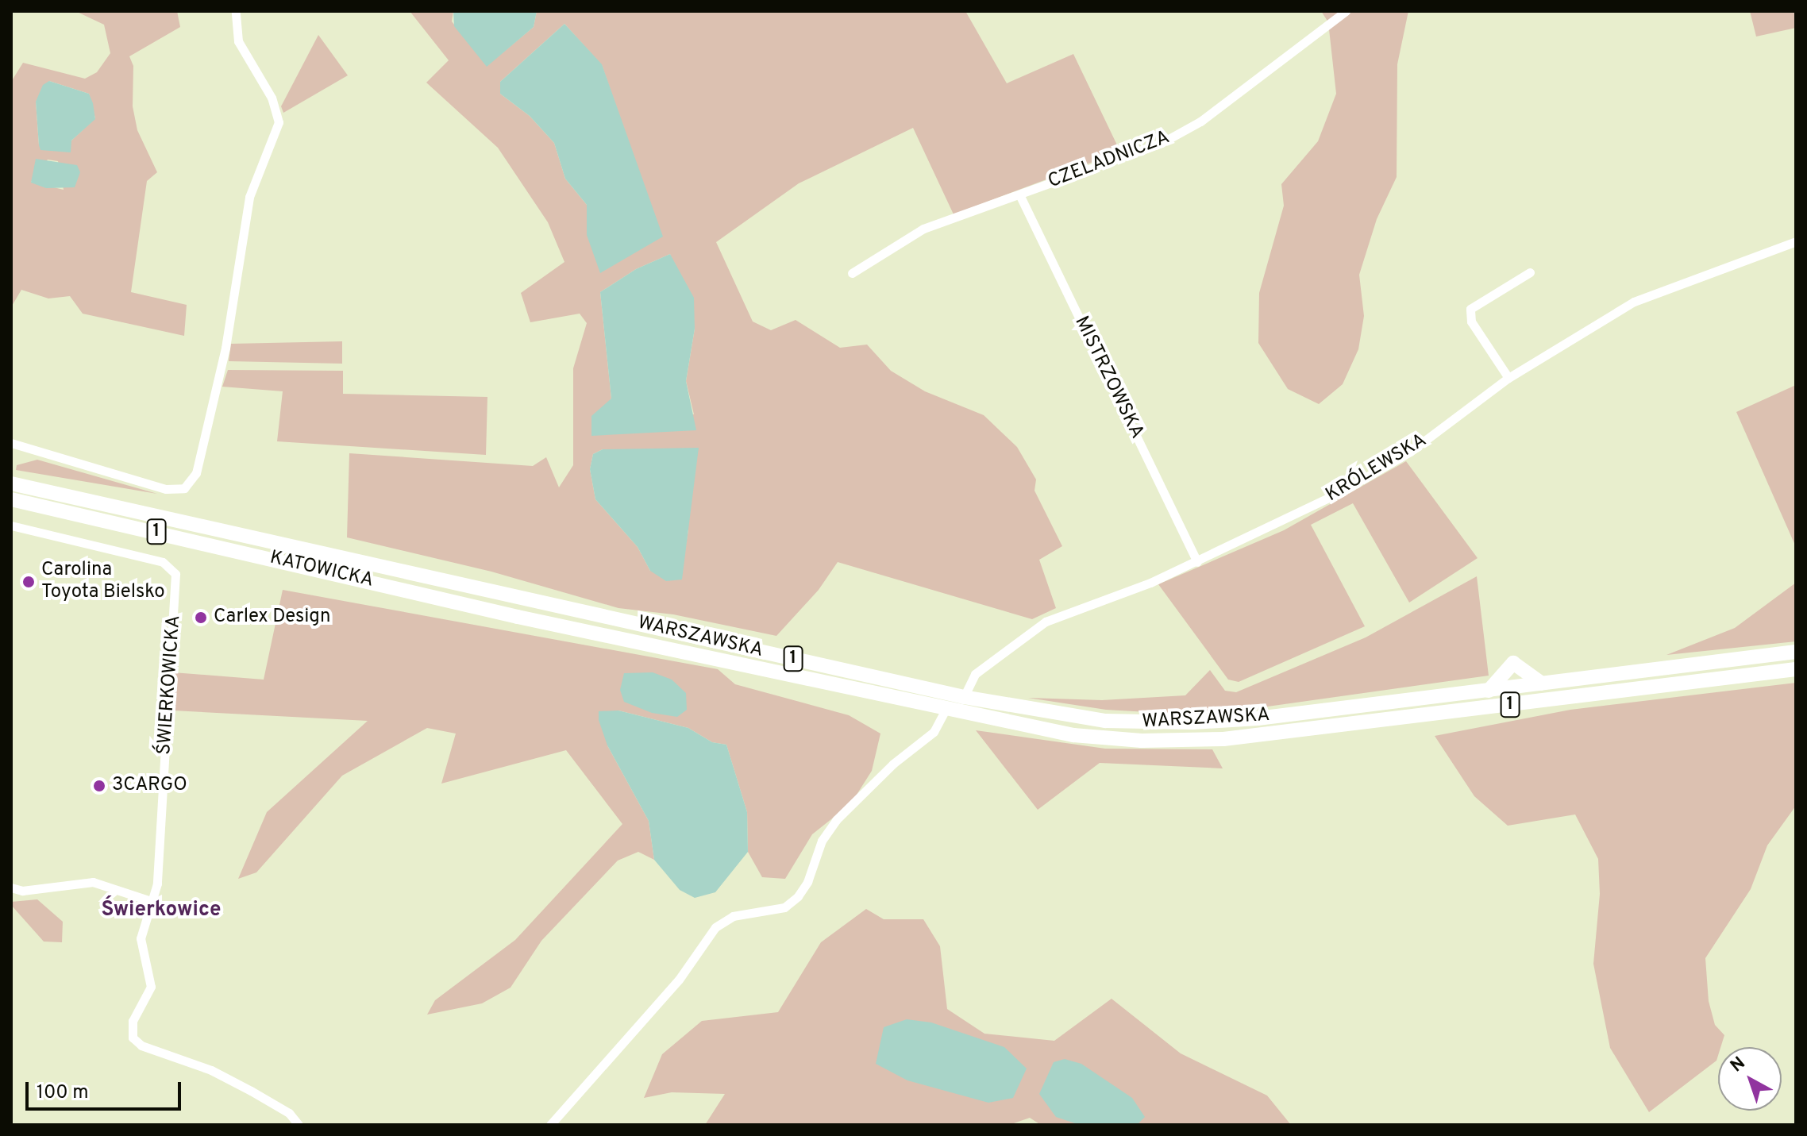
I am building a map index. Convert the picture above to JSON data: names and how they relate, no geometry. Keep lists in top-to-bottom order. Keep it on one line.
{"streets":{"main road":["1","KATOWICKA","WARSZAWSKA"],"street":["CZELADNICZA","MISTRZOWSKA","KRÓLEWSKA","ŚWIERKOWICKA"]},"crossings":[["CZELADNICZA","MISTRZOWSKA"],["MISTRZOWSKA","KRÓLEWSKA"],["KRÓLEWSKA","WARSZAWSKA"],["KATOWICKA","WARSZAWSKA"]],"districts":["Świerkowice"],"places":["Carolina Toyota Bielsko","Carlex Design","3CARGO"],"scale_bar":"100 m","north":"top left"}
